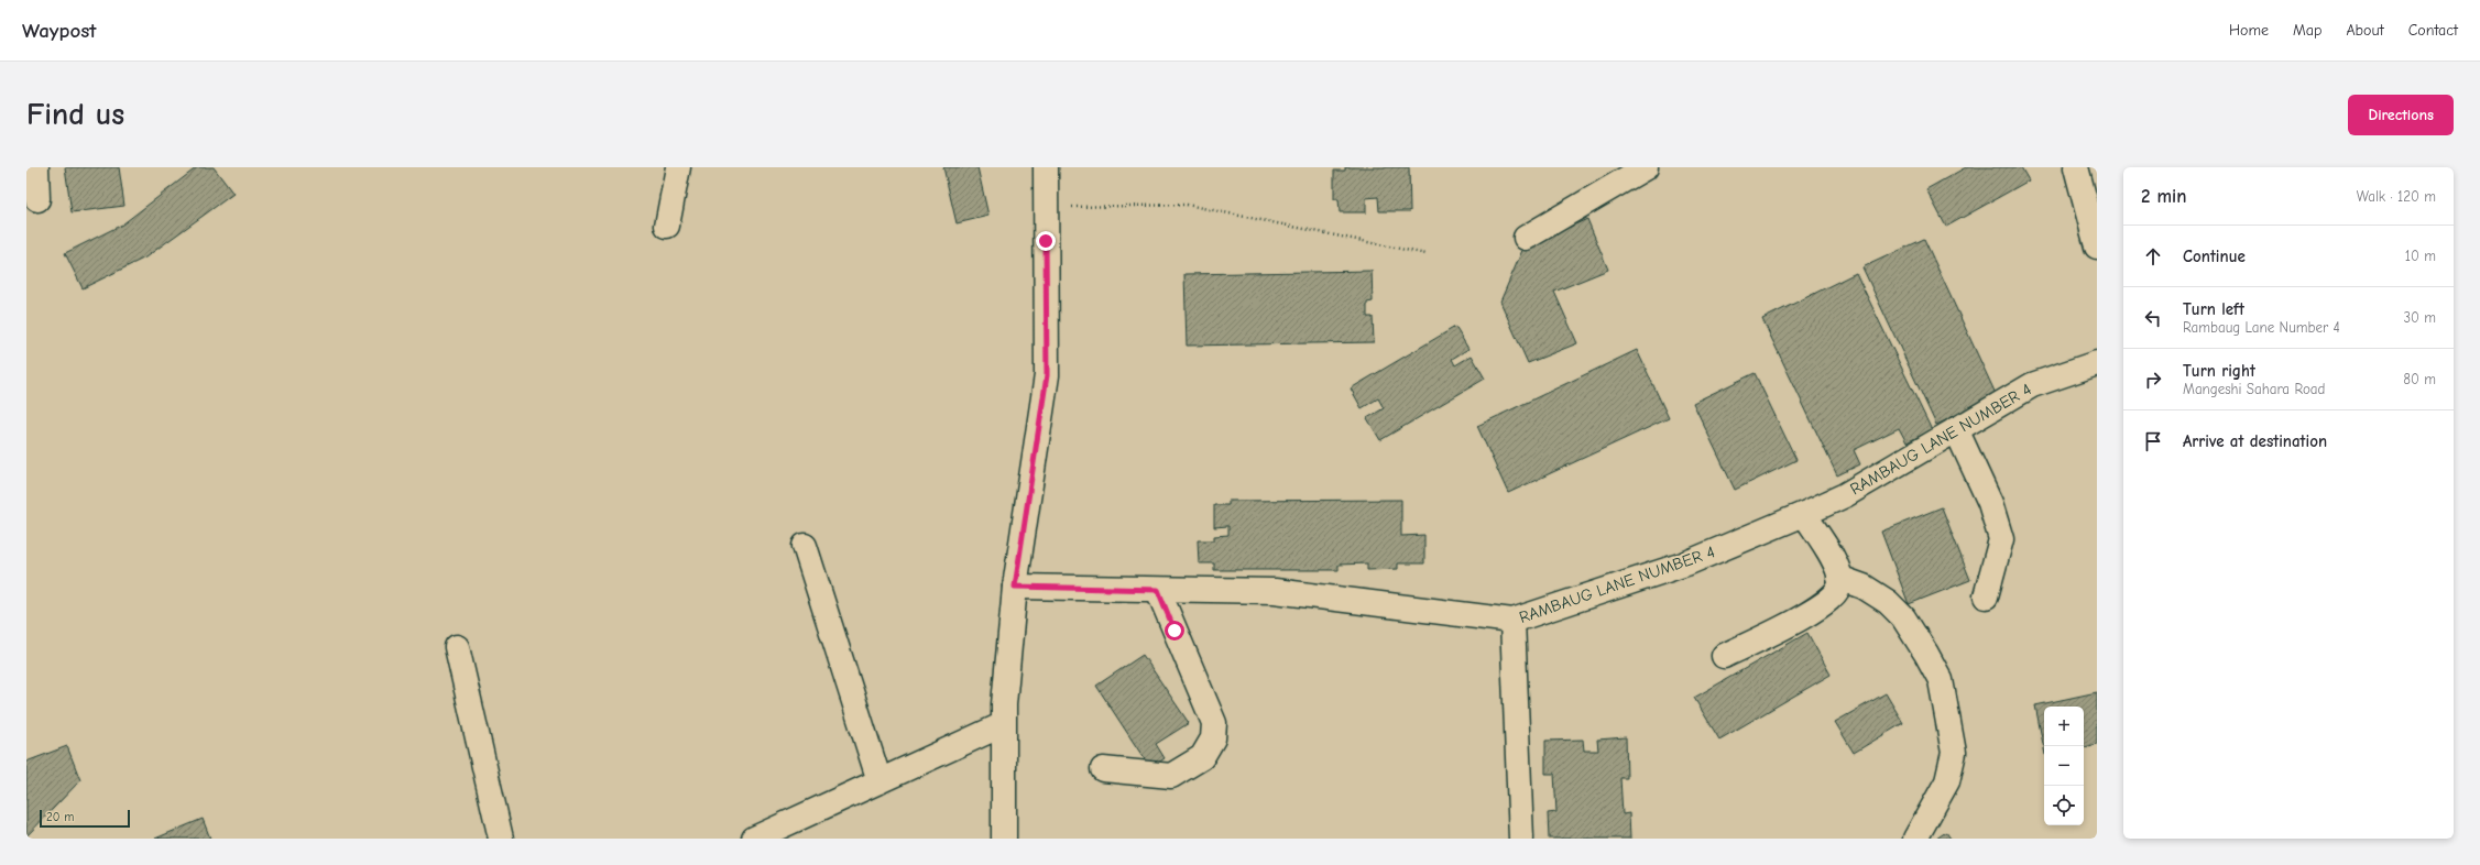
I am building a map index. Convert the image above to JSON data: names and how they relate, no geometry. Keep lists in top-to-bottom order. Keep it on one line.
{"streets":{"street":["RAMBAUG LANE NUMBER 4"]},"scale_bar":"20 m","page":{"header":"Waypost","nav":["Home","Map","About","Contact"],"buttons":"Directions","title":"Find us","heading":["2 min","Walk · 120 m"],"list":[["Continue","10 m"],["Turn left","Rambaug Lane Number 4","30 m"],["Turn right","Mangeshi Sahara Road","80 m"],"Arrive at destination"],"map_buttons":["+","−"],"scale":"20 m"}}
